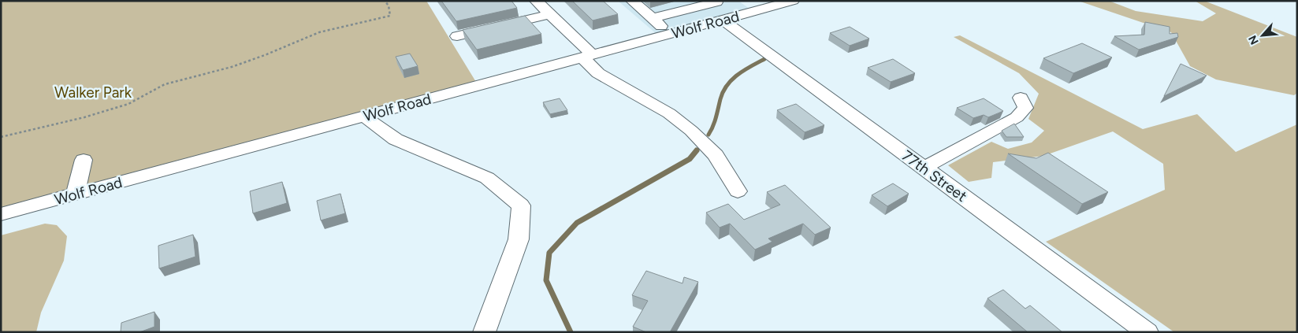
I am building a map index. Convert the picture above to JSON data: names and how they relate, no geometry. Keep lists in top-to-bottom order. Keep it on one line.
{"streets":{"street":["Wolf Road","77th Street"]},"crossings":[["Wolf Road","77th Street"]],"parks":["Walker Park"],"north":"bottom left"}
